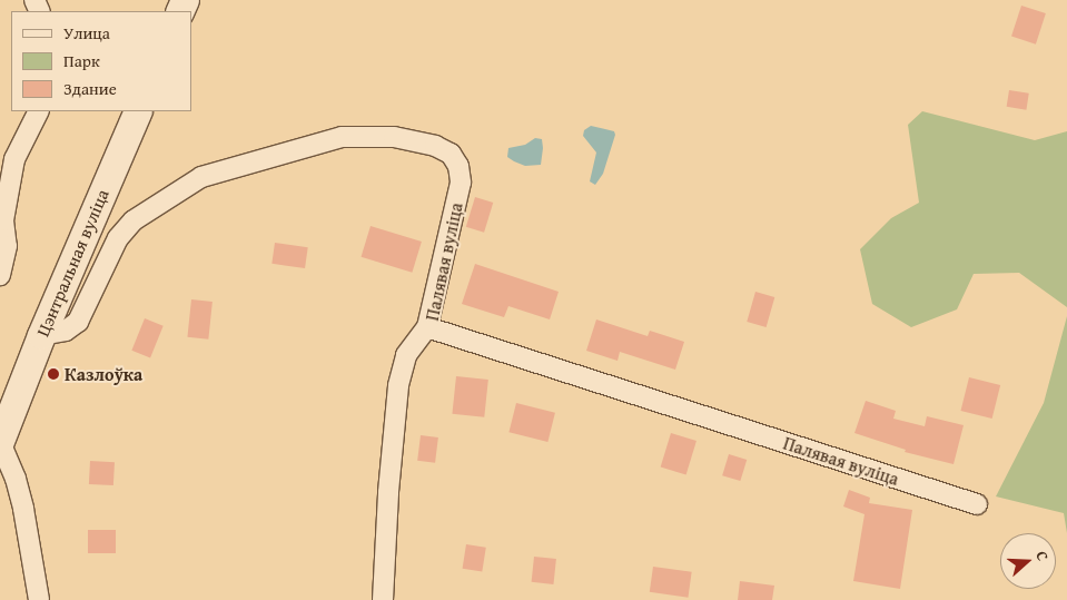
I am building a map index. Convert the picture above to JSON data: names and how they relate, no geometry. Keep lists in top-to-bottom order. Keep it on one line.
{"streets":{"main road":["Цэнтральная вуліца"],"street":["Палявая вуліца"]},"crossings":[["Палявая вуліца","Цэнтральная вуліца"]],"places":["Казлоўка"],"legend":["Улица","Парк","Здание"],"north":"right"}
